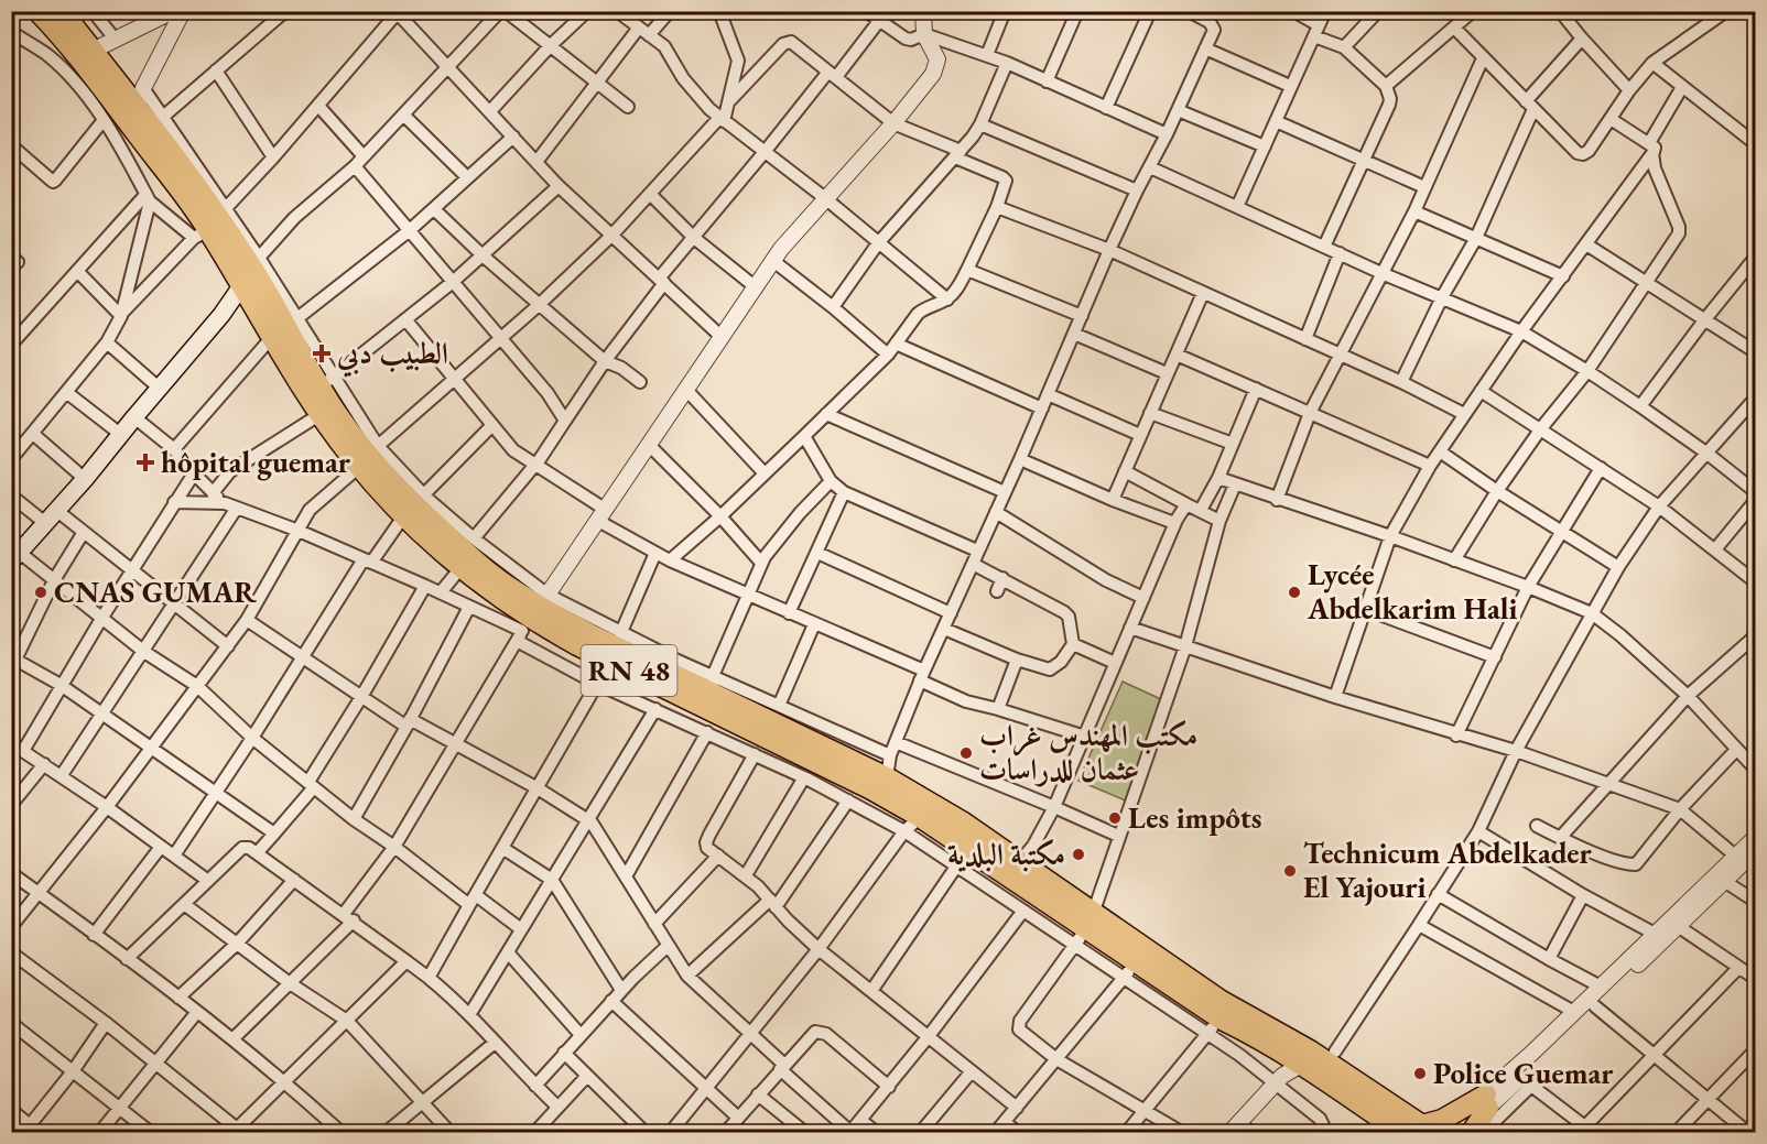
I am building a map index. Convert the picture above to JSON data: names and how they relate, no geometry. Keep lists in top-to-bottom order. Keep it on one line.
{"streets":{"highway":["RN 48"]},"places":{"health":["الطبيب دبي","hôpital guemar"],"other":["CNAS GUMAR","Lycée Abdelkarim Hali","مكتب المهندس غراب عثمان للدراسات","Les impôts","مكتبة البلدية","Technicum Abdelkader El Yajouri","Police Guemar"]}}
